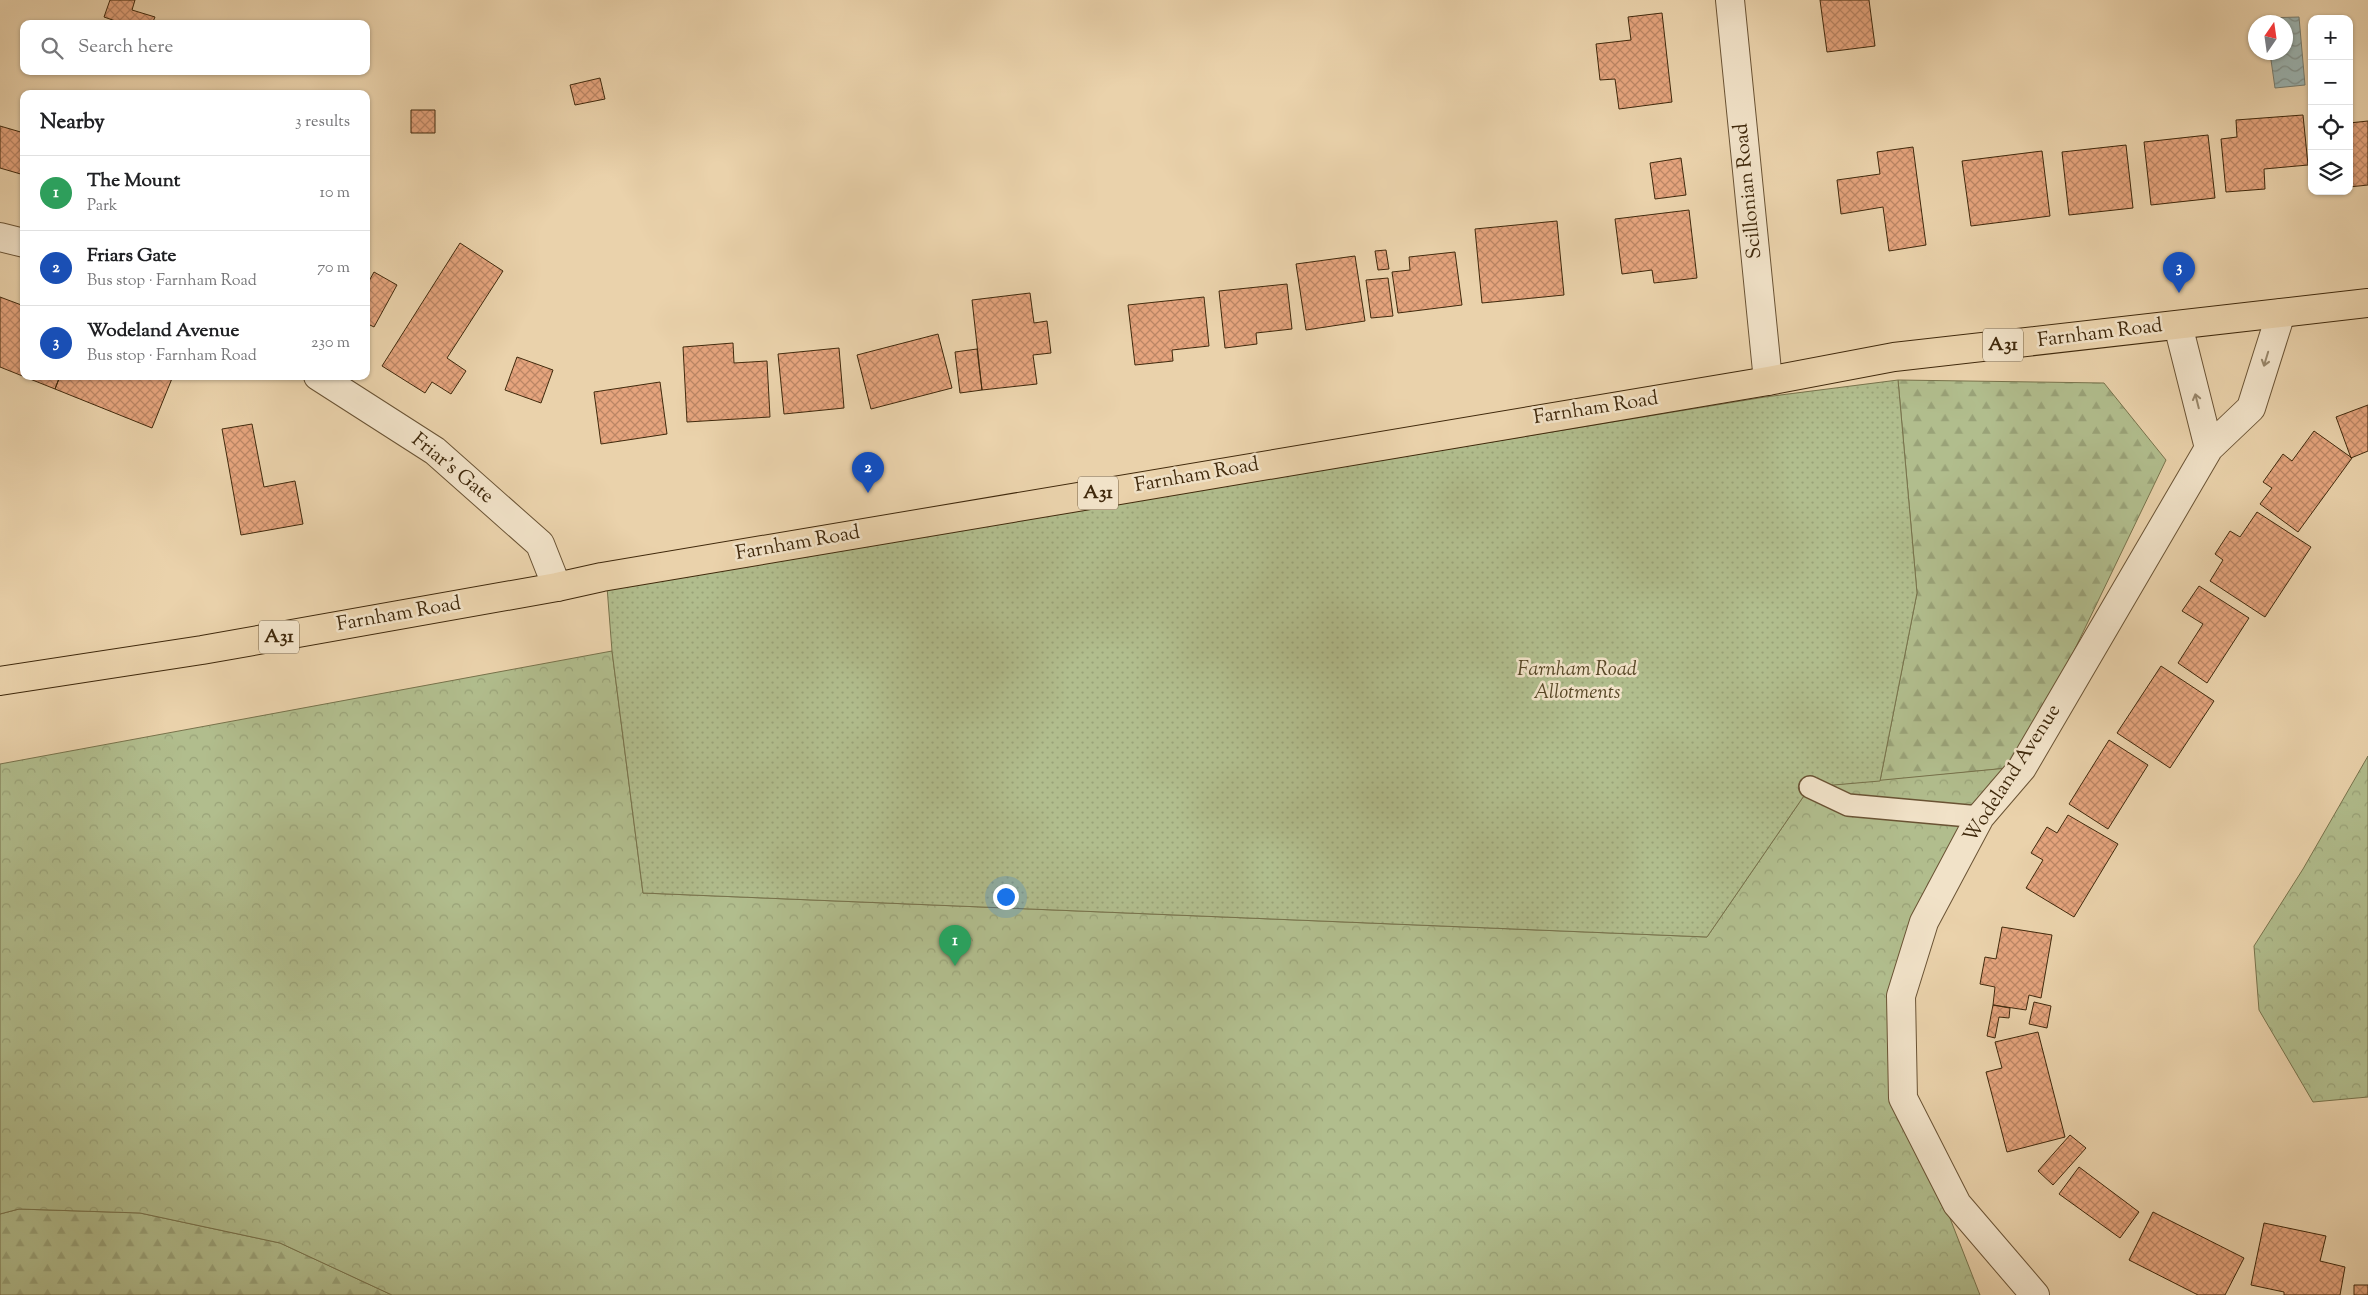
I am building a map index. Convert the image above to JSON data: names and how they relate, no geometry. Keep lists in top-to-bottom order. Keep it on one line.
{"streets":{"main road":["Farnham Road","A31"],"street":["Scillonian Road","Friar's Gate","Wodeland Avenue"]},"crossings":[["Scillonian Road","Farnham Road"],["Farnham Road","Friar's Gate"],["Farnham Road","Wodeland Avenue"]],"parks":["Farnham Road Allotments"],"north":"top","page":{"map_buttons":["+","−"],"search":"Search here","heading":["Nearby","3 results"],"list":[{"mark":"1","name":"The Mount","note":"Park","value":"10 m"},{"mark":"2","name":"Friars Gate","note":"Bus stop · Farnham Road","value":"70 m"},{"mark":"3","name":"Wodeland Avenue","note":"Bus stop · Farnham Road","value":"230 m"}],"pins":["3","2","1"]}}
